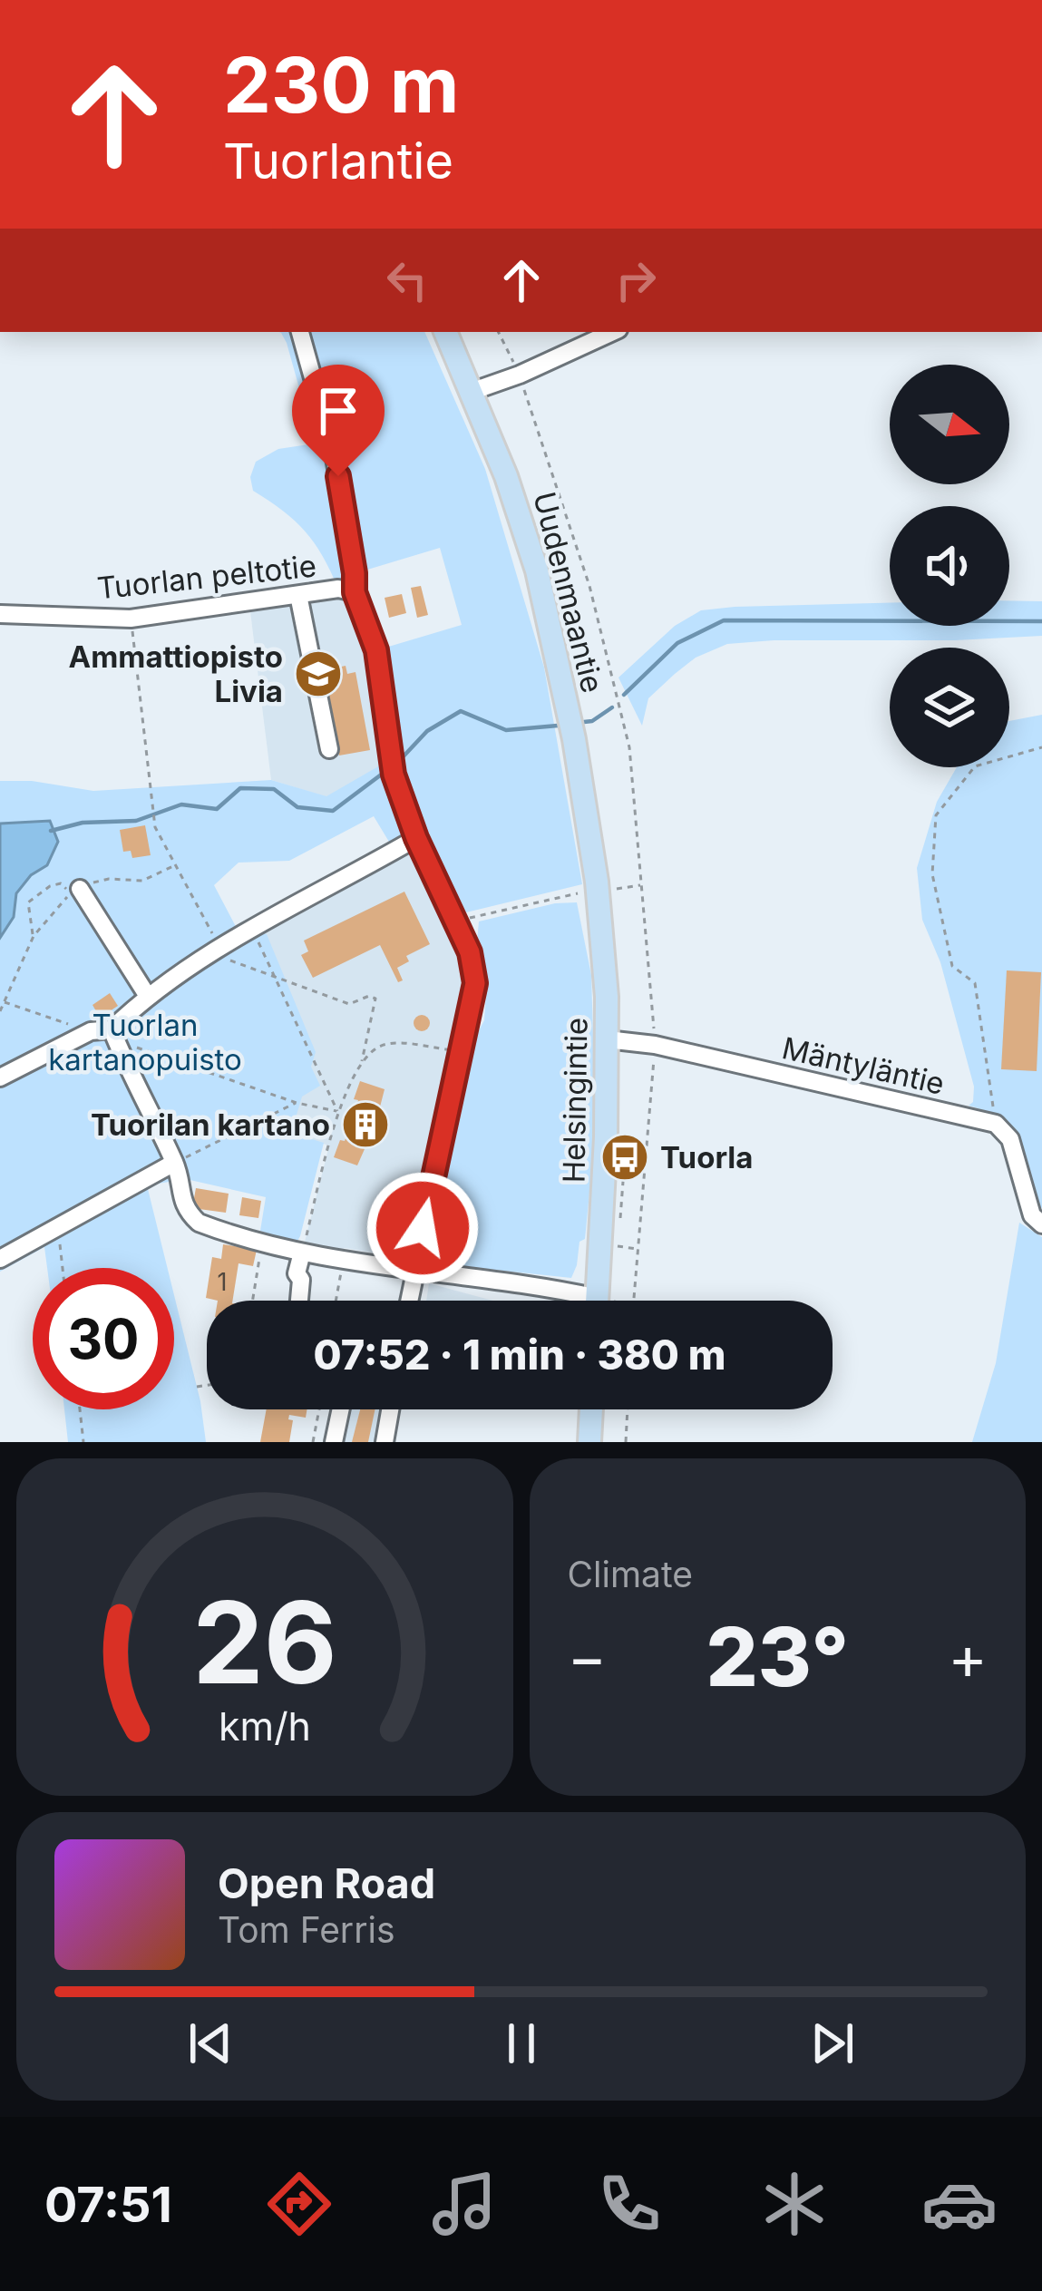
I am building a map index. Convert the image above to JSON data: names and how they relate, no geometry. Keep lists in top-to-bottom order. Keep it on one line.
{"streets":{"main road":["Uudenmaantie","Helsingintie"],"street":["Tuorlan peltotie","Mäntyläntie"]},"crossings":[["Uudenmaantie","Helsingintie"],["Mäntyläntie","Helsingintie"]],"parks":["Tuorlan kartanopuisto"],"places":{"school or university":["Ammattiopisto Livia"],"building":["Tuorilan kartano"],"bus stop":["Tuorla"]},"house_numbers":["1"],"north":"right","page":{"turn":["230 m","Tuorlantie"],"limit":"30","trip":"07:52 · 1 min · 380 m","tile":"Climate","heat":["−","23°","+"],"song":["Open Road","Tom Ferris"],"tabs":"07:51","gauge":["26","km/h"]}}
